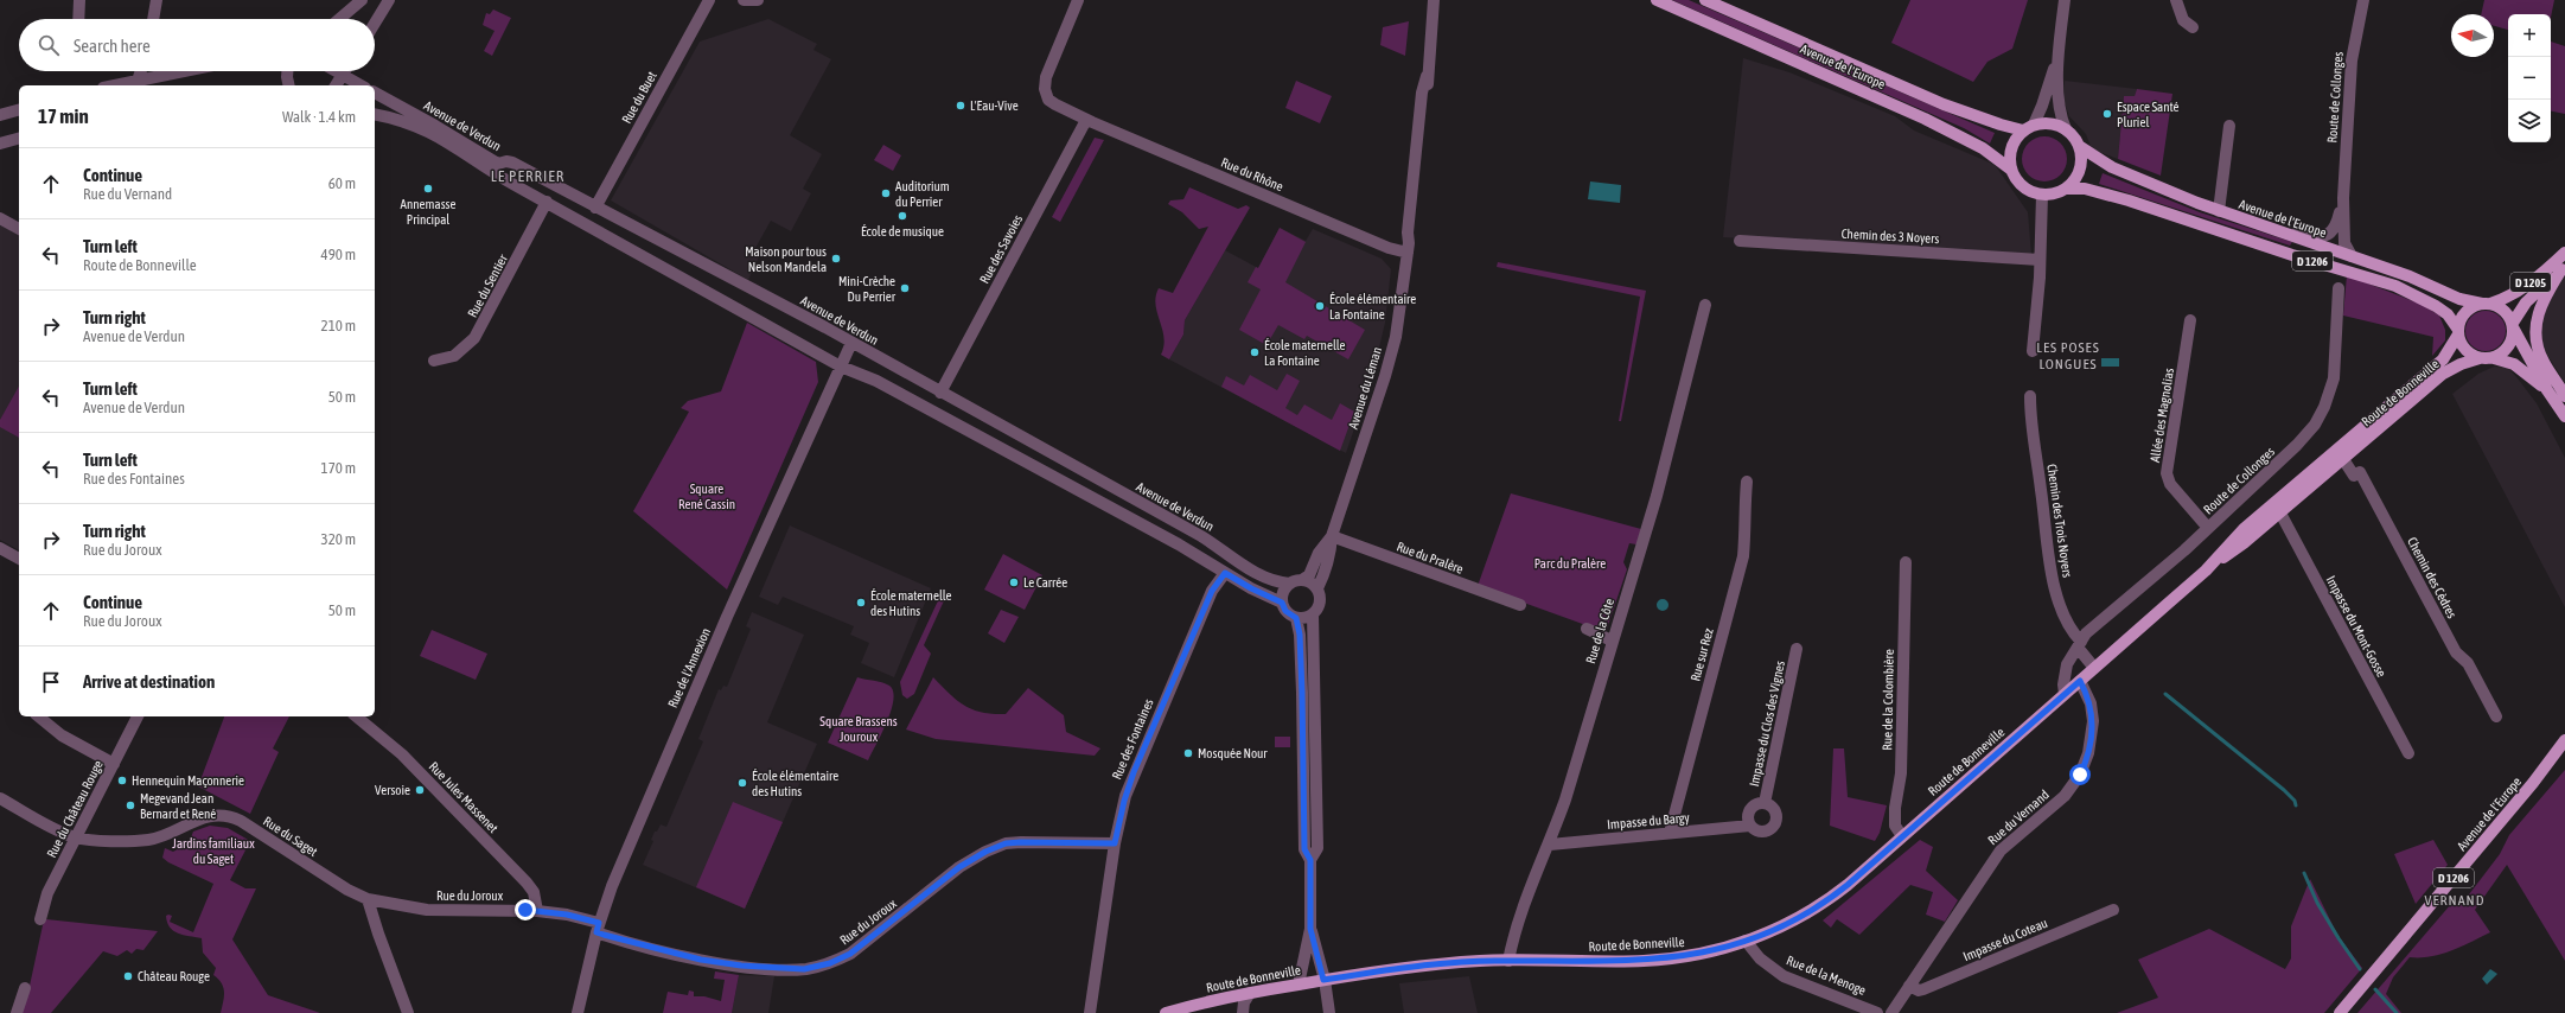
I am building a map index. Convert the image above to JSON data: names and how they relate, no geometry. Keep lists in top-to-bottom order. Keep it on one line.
{"streets":{"main road":["Avenue de l'Europe","D 1206","D 1205","Route de Bonneville"],"street":["Rue du Buet","Route de Collonges","Avenue de Verdun","Rue du Rhône","Chemin des 3 Noyers","Rue des Savoies","Rue du Sentier","Avenue du Léman","Allée des Magnolias","Chemin des Trois Noyers","Rue du Pralère","Chemin des Cèdres","Impasse du Mont-Gosse","Rue de la Côte","Rue sur Rez","Rue de l'Annexion","Rue de la Colombière","Impasse du Clos des Vignes","Rue des Fontaines","Rue Jules Massenet","Rue du Château Rouge","Rue du Vernand","Impasse du Bargy","Rue du Saget","Rue du Joroux","Impasse du Coteau","Rue de la Menoge"]},"crossings":[["Avenue de l'Europe","Route de Collonges"],["Avenue de l'Europe","D 1206"],["Avenue de l'Europe","D 1205"],["Avenue de l'Europe","Route de Bonneville"],["Rue du Buet","Avenue de Verdun"],["Route de Collonges","Route de Bonneville"],["Route de Collonges","Allée des Magnolias"],["Route de Collonges","Chemin des Trois Noyers"],["Avenue de Verdun","Rue des Savoies"],["Avenue de Verdun","Rue du Sentier"],["Avenue de Verdun","Avenue du Léman"],["Avenue de Verdun","Rue de l'Annexion"],["Avenue de Verdun","Rue des Fontaines"],["Rue du Rhône","Rue des Savoies"],["Rue du Rhône","Avenue du Léman"],["D 1206","D 1205"],["D 1206","Route de Bonneville"],["D 1205","Route de Bonneville"],["Avenue du Léman","Rue du Pralère"],["Route de Bonneville","Chemin des Cèdres"],["Route de Bonneville","Impasse du Mont-Gosse"],["Route de Bonneville","Rue de la Côte"],["Route de Bonneville","Rue de la Colombière"],["Route de Bonneville","Rue du Vernand"],["Route de Bonneville","Rue de la Menoge"],["Rue de la Côte","Impasse du Bargy"],["Rue sur Rez","Impasse du Bargy"],["Rue de l'Annexion","Rue du Joroux"],["Impasse du Clos des Vignes","Impasse du Bargy"],["Rue des Fontaines","Rue du Joroux"],["Rue Jules Massenet","Rue du Joroux"],["Rue du Château Rouge","Rue du Saget"],["Rue du Vernand","Impasse du Coteau"],["Rue du Saget","Rue du Joroux"]],"districts":["LE PERRIER","LES POSES LONGUES","VERNAND"],"parks":["Square René Cassin","Parc du Pralère","Square Brassens Jouroux","Jardins familiaux du Saget"],"places":["L'Eau-Vive","Espace Santé Pluriel","Annemasse Principal","Auditorium du Perrier","École de musique","Maison pour tous Nelson Mandela","Mini-Crèche Du Perrier","École élémentaire La Fontaine","École maternelle La Fontaine","Le Carrée","École maternelle des Hutins","Mosquée Nour","Hennequin Maçonnerie","École élémentaire des Hutins","Versoie","Megevand Jean Bernard et René","Château Rouge"],"north":"left","page":{"map_buttons":["+","−"],"search":"Search here","heading":["17 min","Walk · 1.4 km"],"list":[["Continue","Rue du Vernand","60 m"],["Turn left","Route de Bonneville","490 m"],["Turn right","Avenue de Verdun","210 m"],["Turn left","Avenue de Verdun","50 m"],["Turn left","Rue des Fontaines","170 m"],["Turn right","Rue du Joroux","320 m"],["Continue","Rue du Joroux","50 m"],"Arrive at destination"]}}
